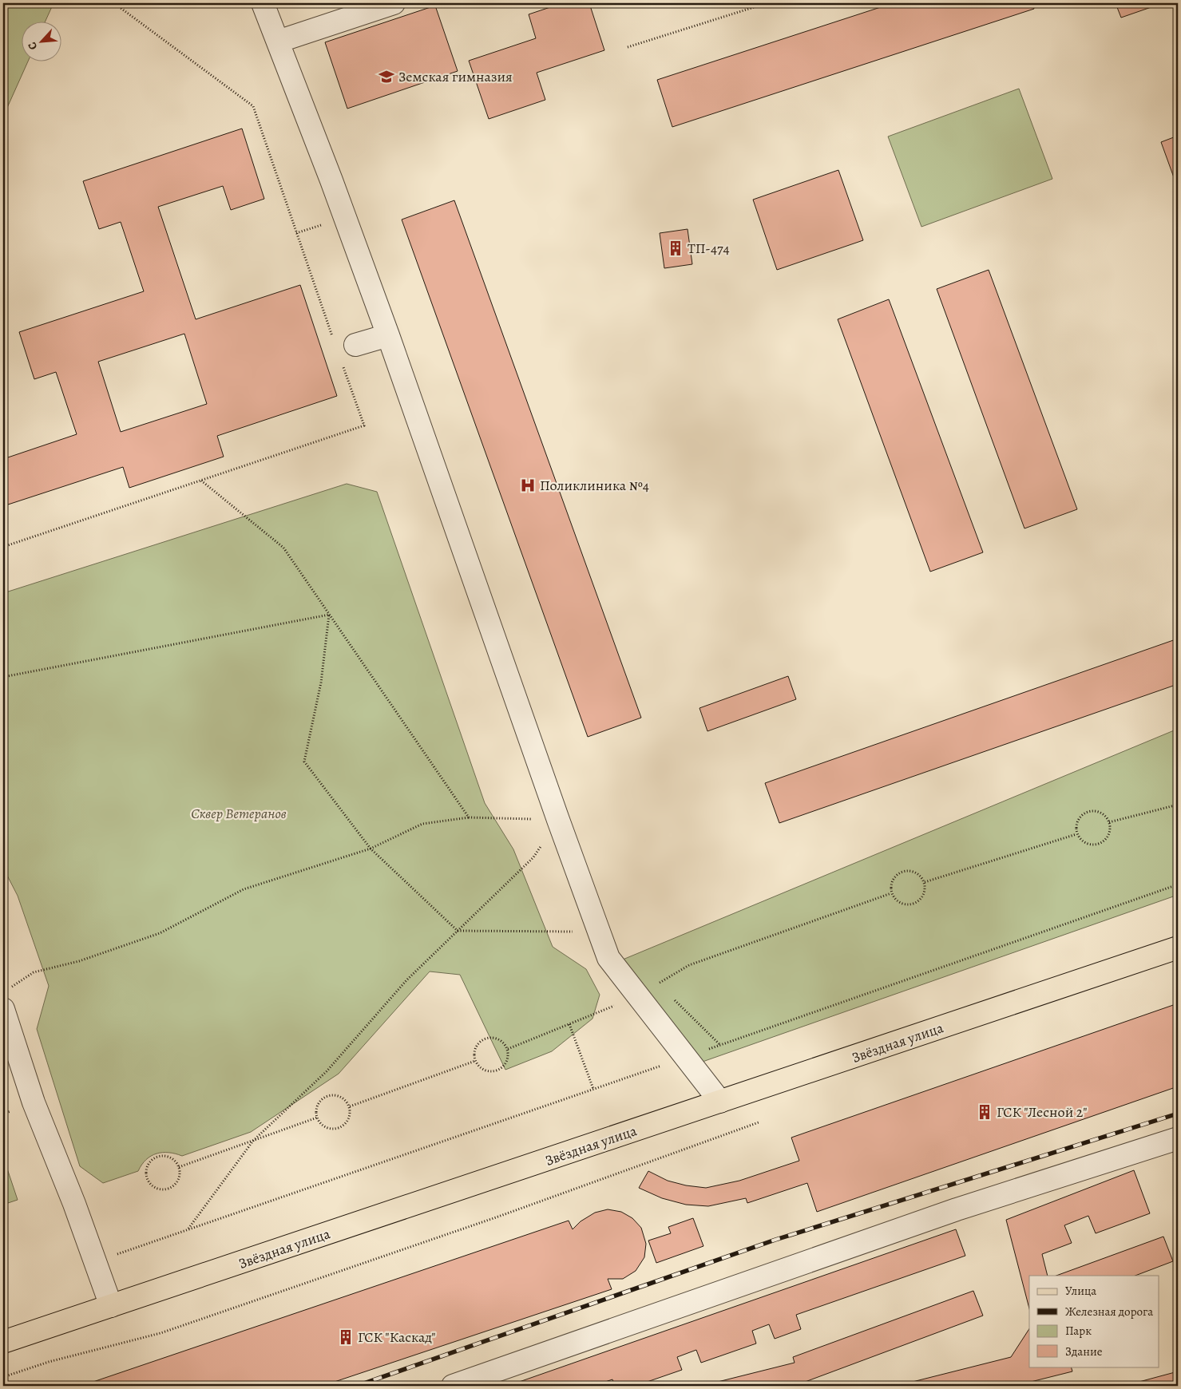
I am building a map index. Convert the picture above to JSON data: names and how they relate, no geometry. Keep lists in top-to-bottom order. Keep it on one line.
{"streets":{"main road":["Звёздная улица"]},"parks":["Сквер Ветеранов"],"places":{"school or university":["Земская гимназия"],"building":["ТП-474","ГСК \"Лесной 2\"","ГСК \"Каскад\""],"hospital":["Поликлиника №4"]},"legend":["Улица","Железная дорога","Парк","Здание"],"north":"bottom left"}
